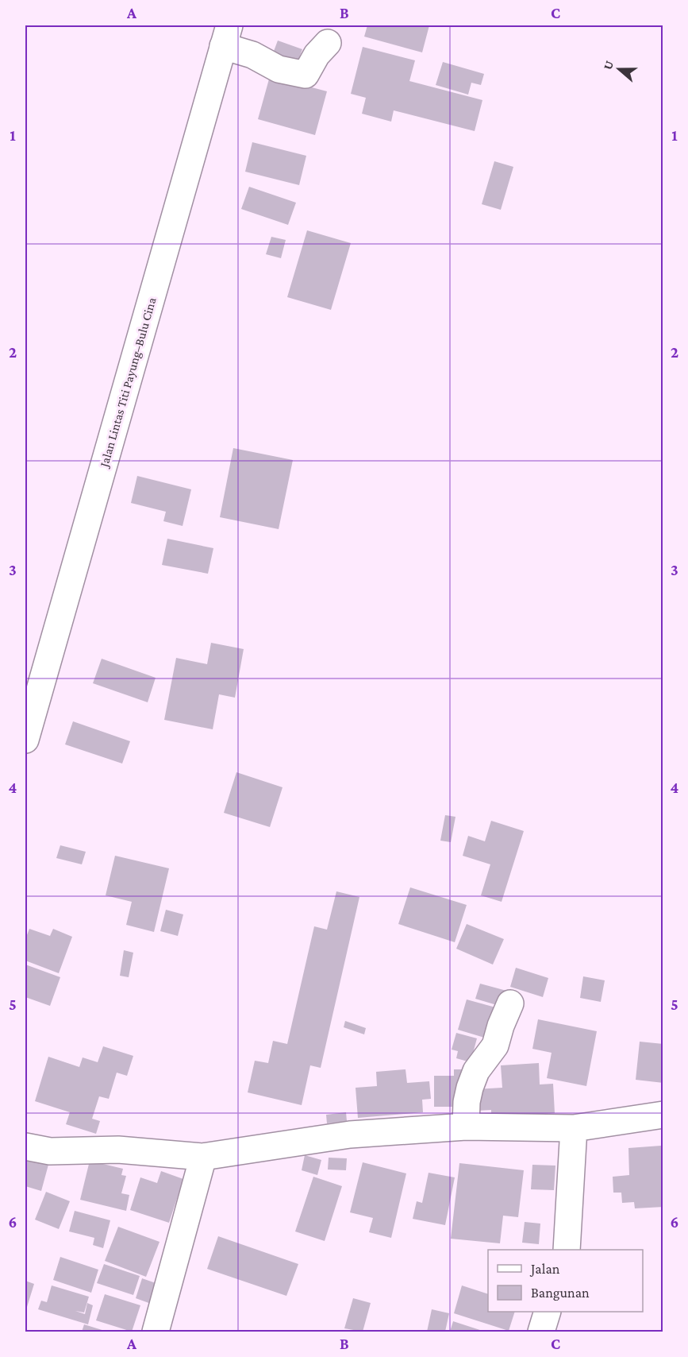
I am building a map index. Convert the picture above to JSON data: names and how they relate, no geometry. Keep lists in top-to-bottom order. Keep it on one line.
{"streets":{"street":["Jalan Lintas Titi Payung–Bulu Cina"]},"legend":["Jalan","Bangunan"],"north":"left","grid":{"columns":["A","B","C"],"rows":["1","2","3","4","5","6"]}}
